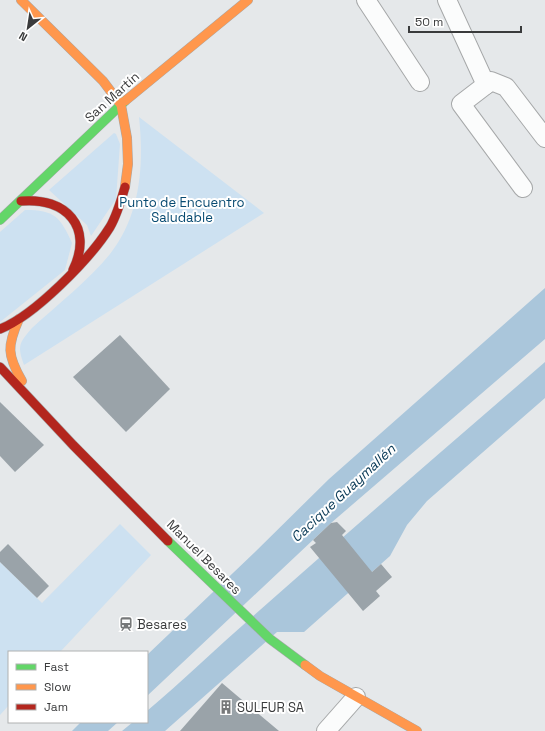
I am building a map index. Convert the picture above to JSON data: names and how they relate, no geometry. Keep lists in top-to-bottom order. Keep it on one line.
{"streets":{"main road":["San Martín","Manuel Besares"]},"water":["Cacique Guaymallén"],"parks":["Punto de Encuentro Saludable"],"places":{"station":["Besares"],"building":["SULFUR SA"]},"legend":["Fast","Slow","Jam"],"scale_bar":"50 m","north":"bottom left"}
